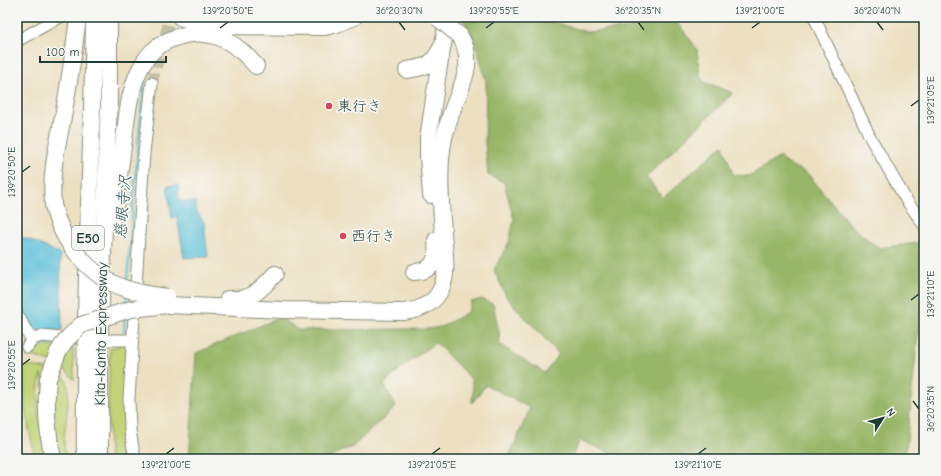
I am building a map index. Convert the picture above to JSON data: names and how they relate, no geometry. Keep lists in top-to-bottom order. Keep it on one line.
{"streets":{"highway":["E50","Kita-Kanto Expressway"]},"water":["慈眼寺沢"],"places":["東行き","西行き"],"scale_bar":"100 m","north":"top right","coordinates":["139°20'50\"E","36°20'30\"N","139°20'55\"E","36°20'35\"N","139°21'00\"E","36°20'40\"N","139°21'05\"E","139°21'10\"E"]}
